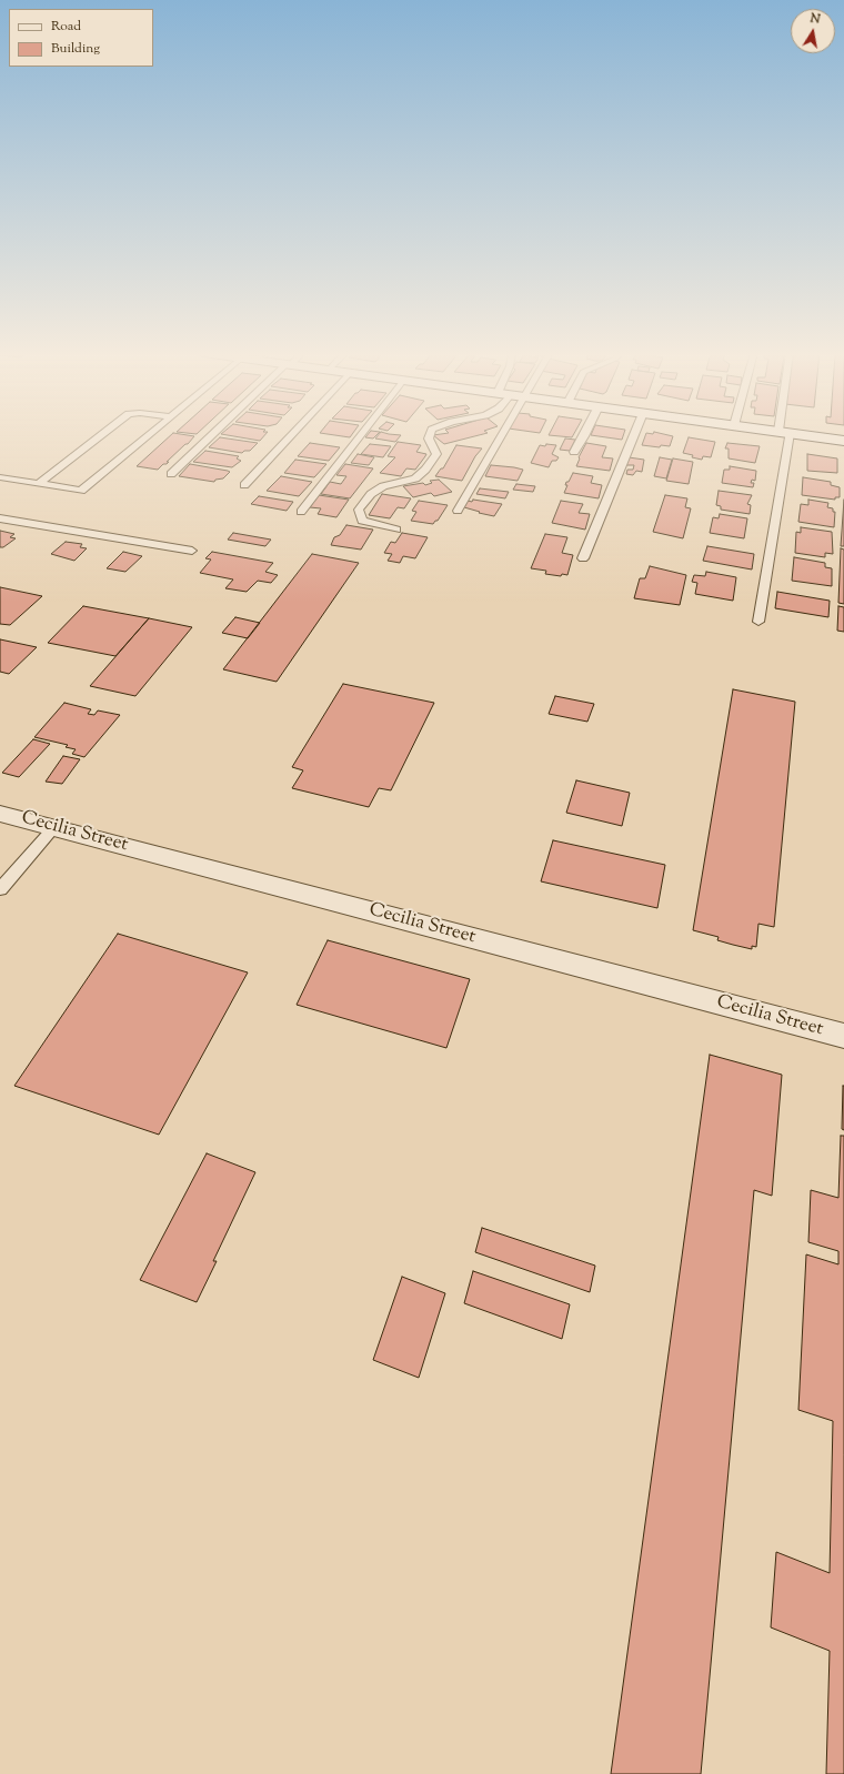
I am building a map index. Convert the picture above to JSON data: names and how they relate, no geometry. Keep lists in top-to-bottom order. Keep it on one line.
{"streets":{"street":["Cecilia Street"]},"legend":["Road","Building"],"north":"top"}
